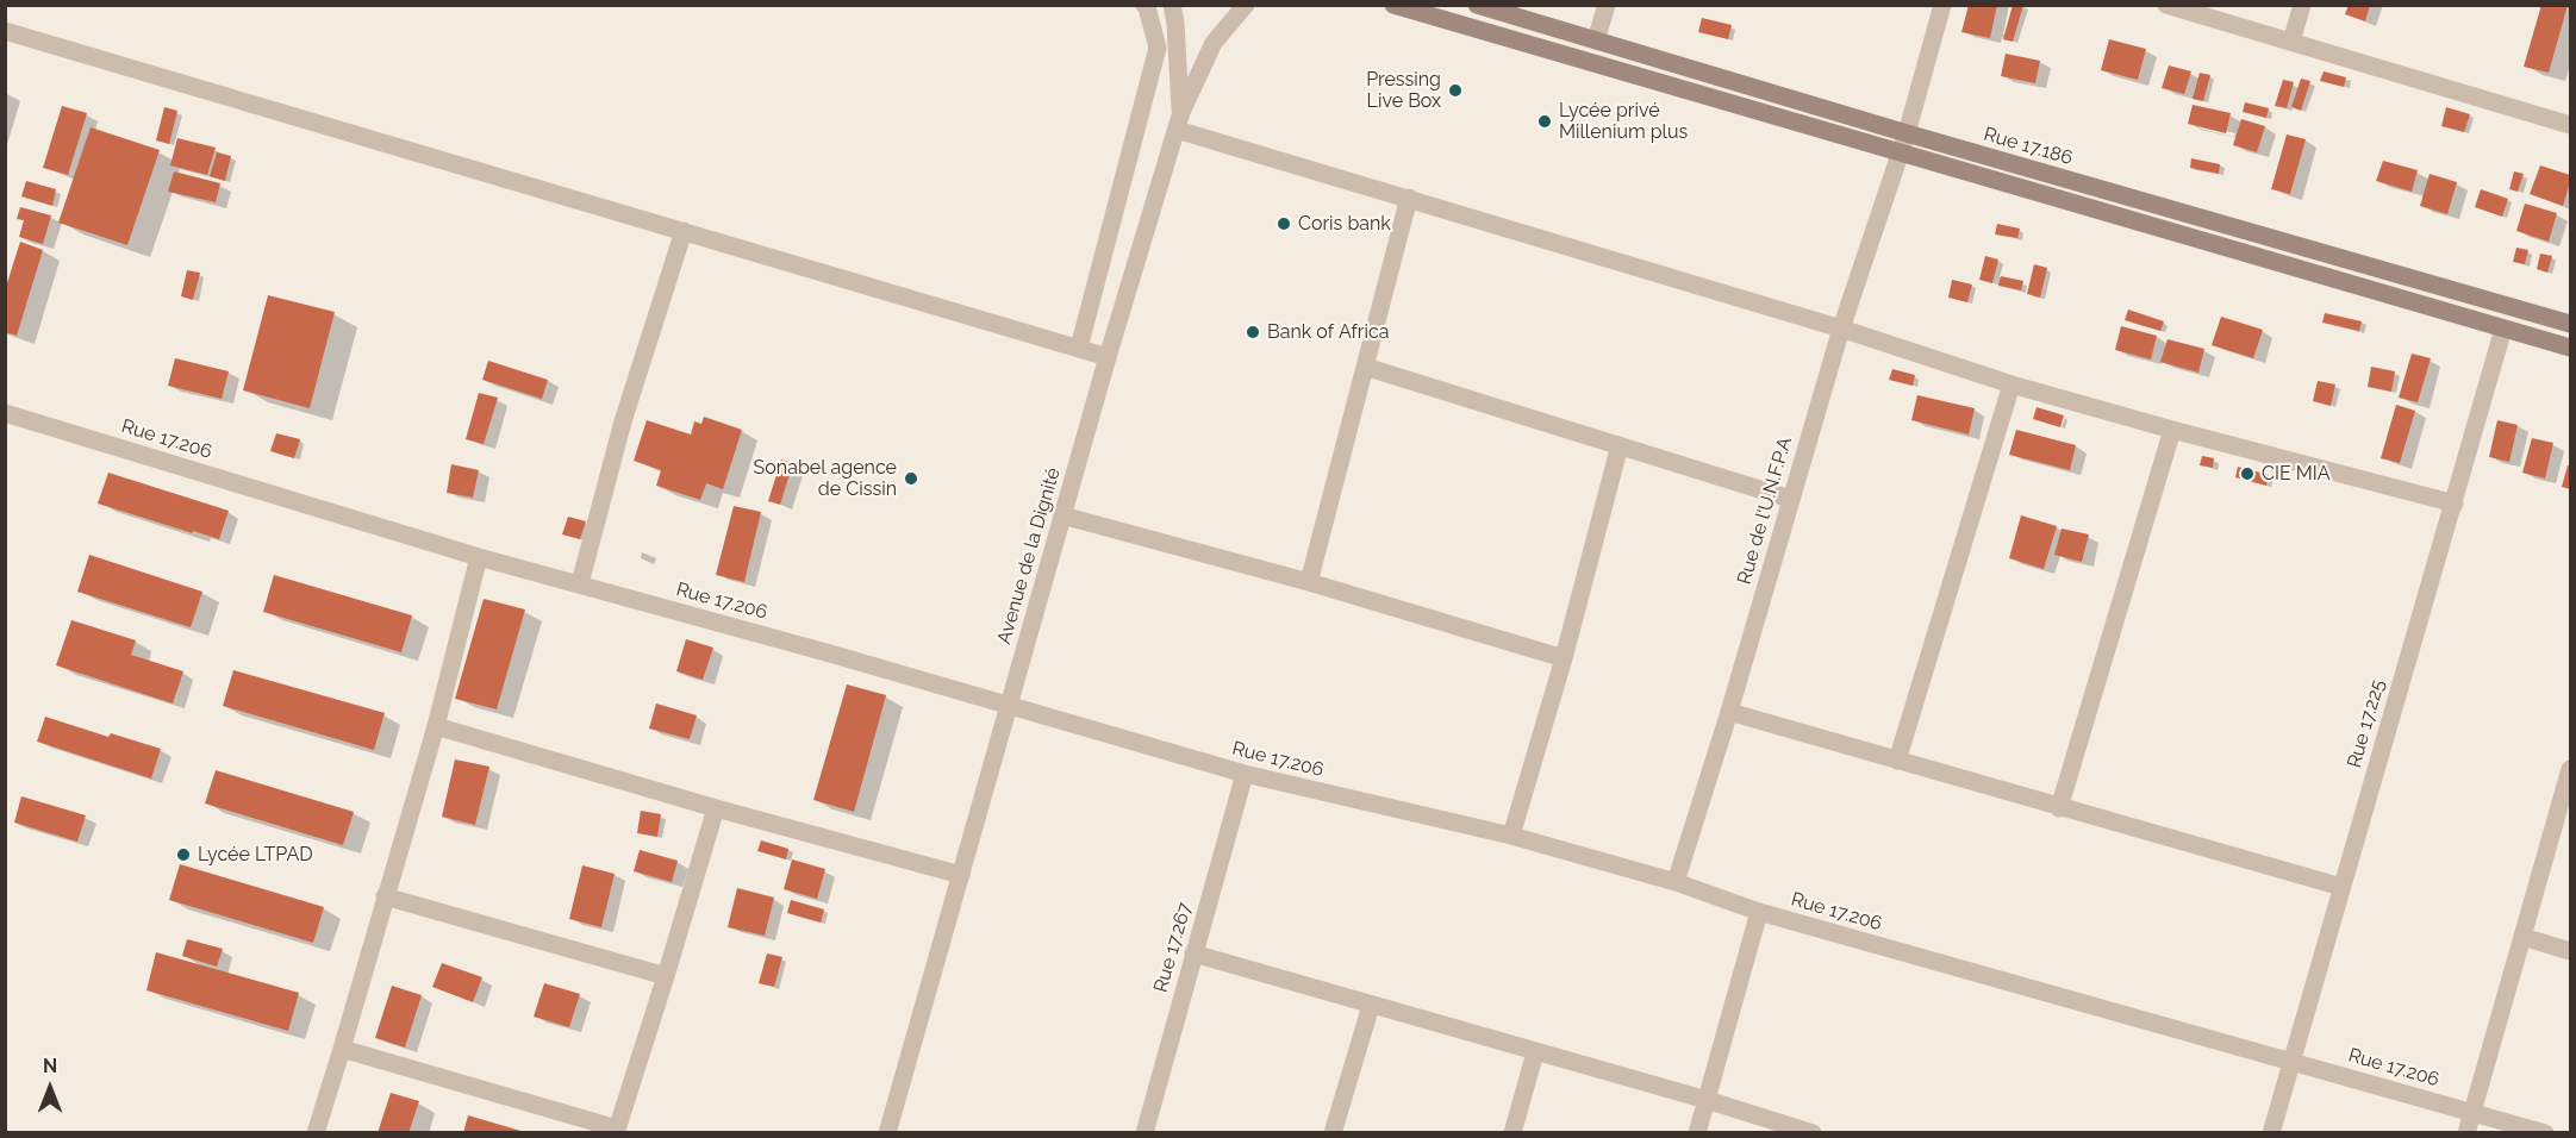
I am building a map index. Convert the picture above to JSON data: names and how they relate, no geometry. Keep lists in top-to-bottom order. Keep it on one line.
{"streets":{"main road":["Rue 17.186"],"street":["Rue 17.206","Rue de l'U.N.F.P.A","Avenue de la Dignité","Rue 17.225","Rue 17.267"]},"crossings":[["Rue 17.186","Rue de l'U.N.F.P.A"],["Rue 17.206","Rue de l'U.N.F.P.A"],["Rue 17.206","Avenue de la Dignité"],["Rue 17.206","Rue 17.225"],["Rue 17.206","Rue 17.267"]],"places":["Pressing Live Box","Lycée privé Millenium plus","Coris bank","Bank of Africa","CIE MIA","Sonabel agence de Cissin","Lycée LTPAD"],"north":"top"}
